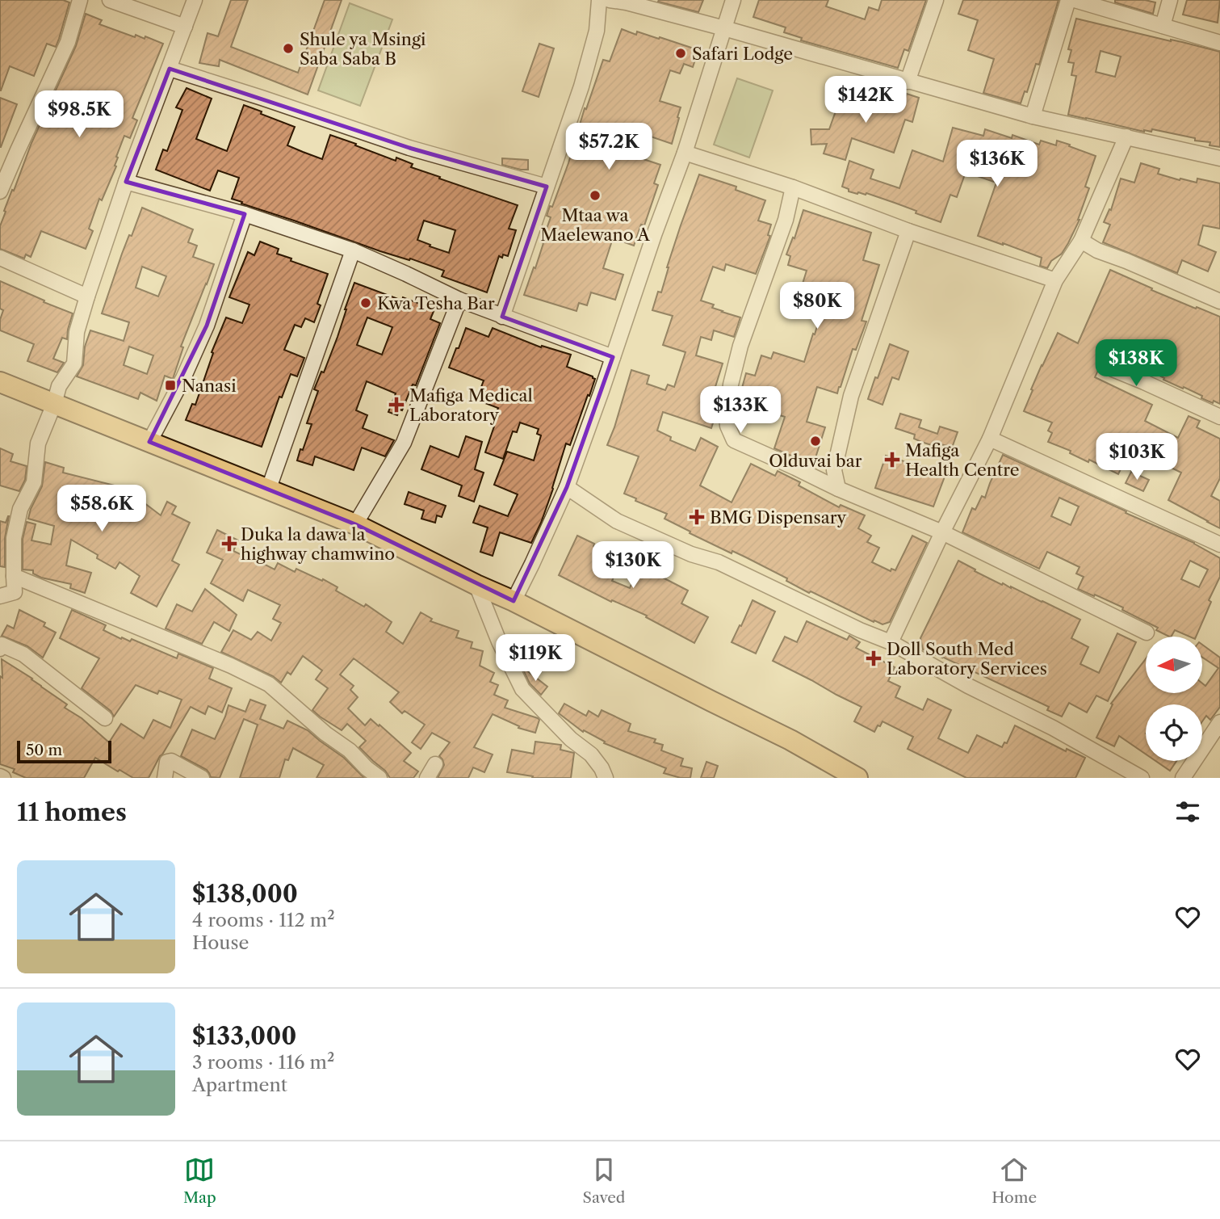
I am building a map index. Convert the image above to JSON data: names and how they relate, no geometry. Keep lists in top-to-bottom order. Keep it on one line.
{"places":{"other":["Shule ya Msingi Saba Saba B","Safari Lodge","Mtaa wa Maelewano A","Kwa Tesha Bar","Olduvai bar"],"transit":["Nanasi"],"health":["Mafiga Medical Laboratory","Mafiga Health Centre","BMG Dispensary","Duka la dawa la highway chamwino","Doll South Med Laboratory Services"]},"scale_bar":"50 m","north":"left","page":{"price":["$142K","$98.5K","$57.2K","$136K","$80K","$138K","$133K","$103K","$58.6K","$130K","$119K"],"scale":"50 m","heading":"11 homes","list":[{"name":"$138,000","note":"4 rooms · 112 m² · House"},{"name":"$133,000","note":"3 rooms · 116 m² · Apartment"}],"tabs":["Map","Saved","Home"]}}
